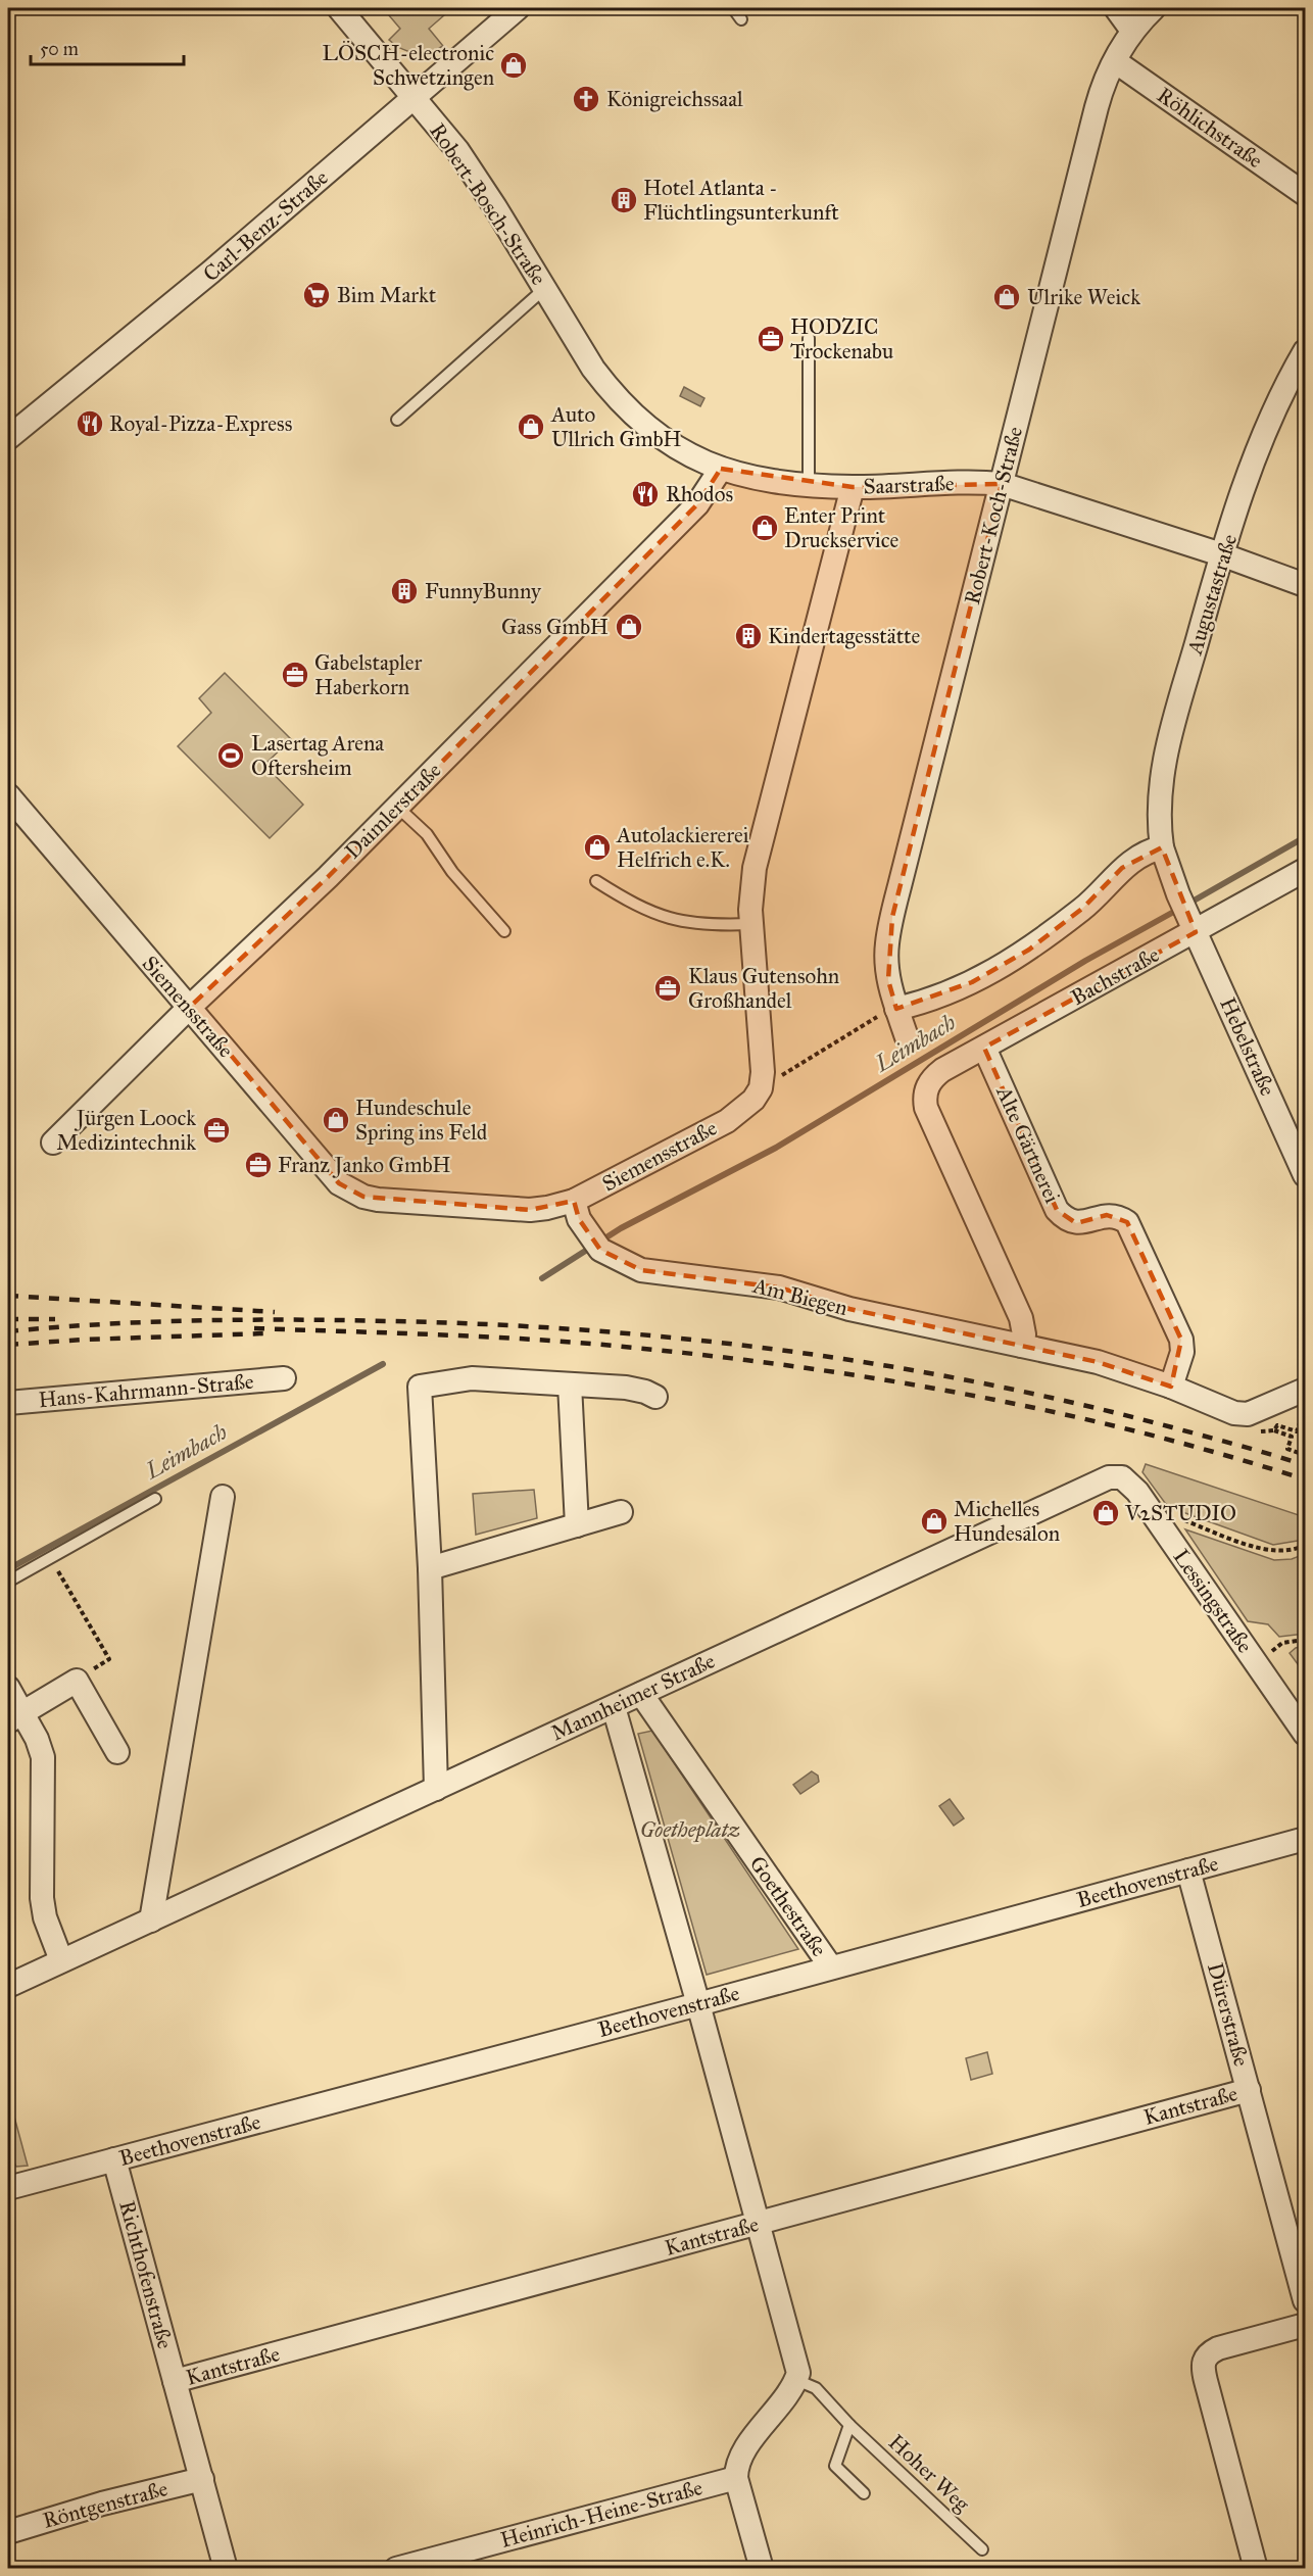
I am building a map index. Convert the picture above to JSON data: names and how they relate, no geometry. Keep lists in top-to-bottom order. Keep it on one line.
{"streets":{"street":["Röhlichstraße","Robert-Bosch-Straße","Carl-Benz-Straße","Saarstraße","Robert-Koch-Straße","Augustastraße","Daimlerstraße","Bachstraße","Siemensstraße","Hebelstraße","Alte Gärtnerei","Am Biegen","Hans-Kahrmann-Straße","Lessingstraße","Mannheimer Straße","Beethovenstraße","Goethestraße","Dürerstraße","Kantstraße","Richthofenstraße","Röntgenstraße","Heinrich-Heine-Straße"],"lane":["Hoher Weg"]},"crossings":[["Röhlichstraße","Robert-Koch-Straße"],["Robert-Bosch-Straße","Carl-Benz-Straße"],["Robert-Bosch-Straße","Saarstraße"],["Saarstraße","Robert-Koch-Straße"],["Saarstraße","Augustastraße"],["Saarstraße","Daimlerstraße"],["Augustastraße","Bachstraße"],["Augustastraße","Hebelstraße"],["Daimlerstraße","Siemensstraße"],["Bachstraße","Hebelstraße"],["Bachstraße","Alte Gärtnerei"],["Bachstraße","Am Biegen"],["Siemensstraße","Am Biegen"],["Alte Gärtnerei","Am Biegen"],["Lessingstraße","Mannheimer Straße"],["Mannheimer Straße","Goethestraße"],["Beethovenstraße","Goethestraße"],["Beethovenstraße","Dürerstraße"],["Beethovenstraße","Richthofenstraße"],["Dürerstraße","Kantstraße"],["Kantstraße","Richthofenstraße"],["Richthofenstraße","Röntgenstraße"]],"water":["Leimbach"],"parks":["Goetheplatz"],"places":{"shop":["LÖSCH-electronic Schwetzingen","Ulrike Weick","Auto Ullrich GmbH","Enter Print Druckservice","Gass GmbH","Autolackiererei Helfrich e.K.","Hundeschule Spring ins Feld","V2STUDIO","Michelles Hundesalon"],"church":["Königreichssaal"],"building":["Hotel Atlanta - Flüchtlingsunterkunft","FunnyBunny","Kindertagesstätte"],"supermarket":["Bim Markt"],"office":["HODZIC Trockenabu","Gabelstapler Haberkorn","Klaus Gutensohn Großhandel","Jürgen Loock Medizintechnik","Franz Janko GmbH"],"restaurant":["Royal-Pizza-Express","Rhodos"],"sports":["Lasertag Arena Oftersheim"]},"scale_bar":"50 m"}
